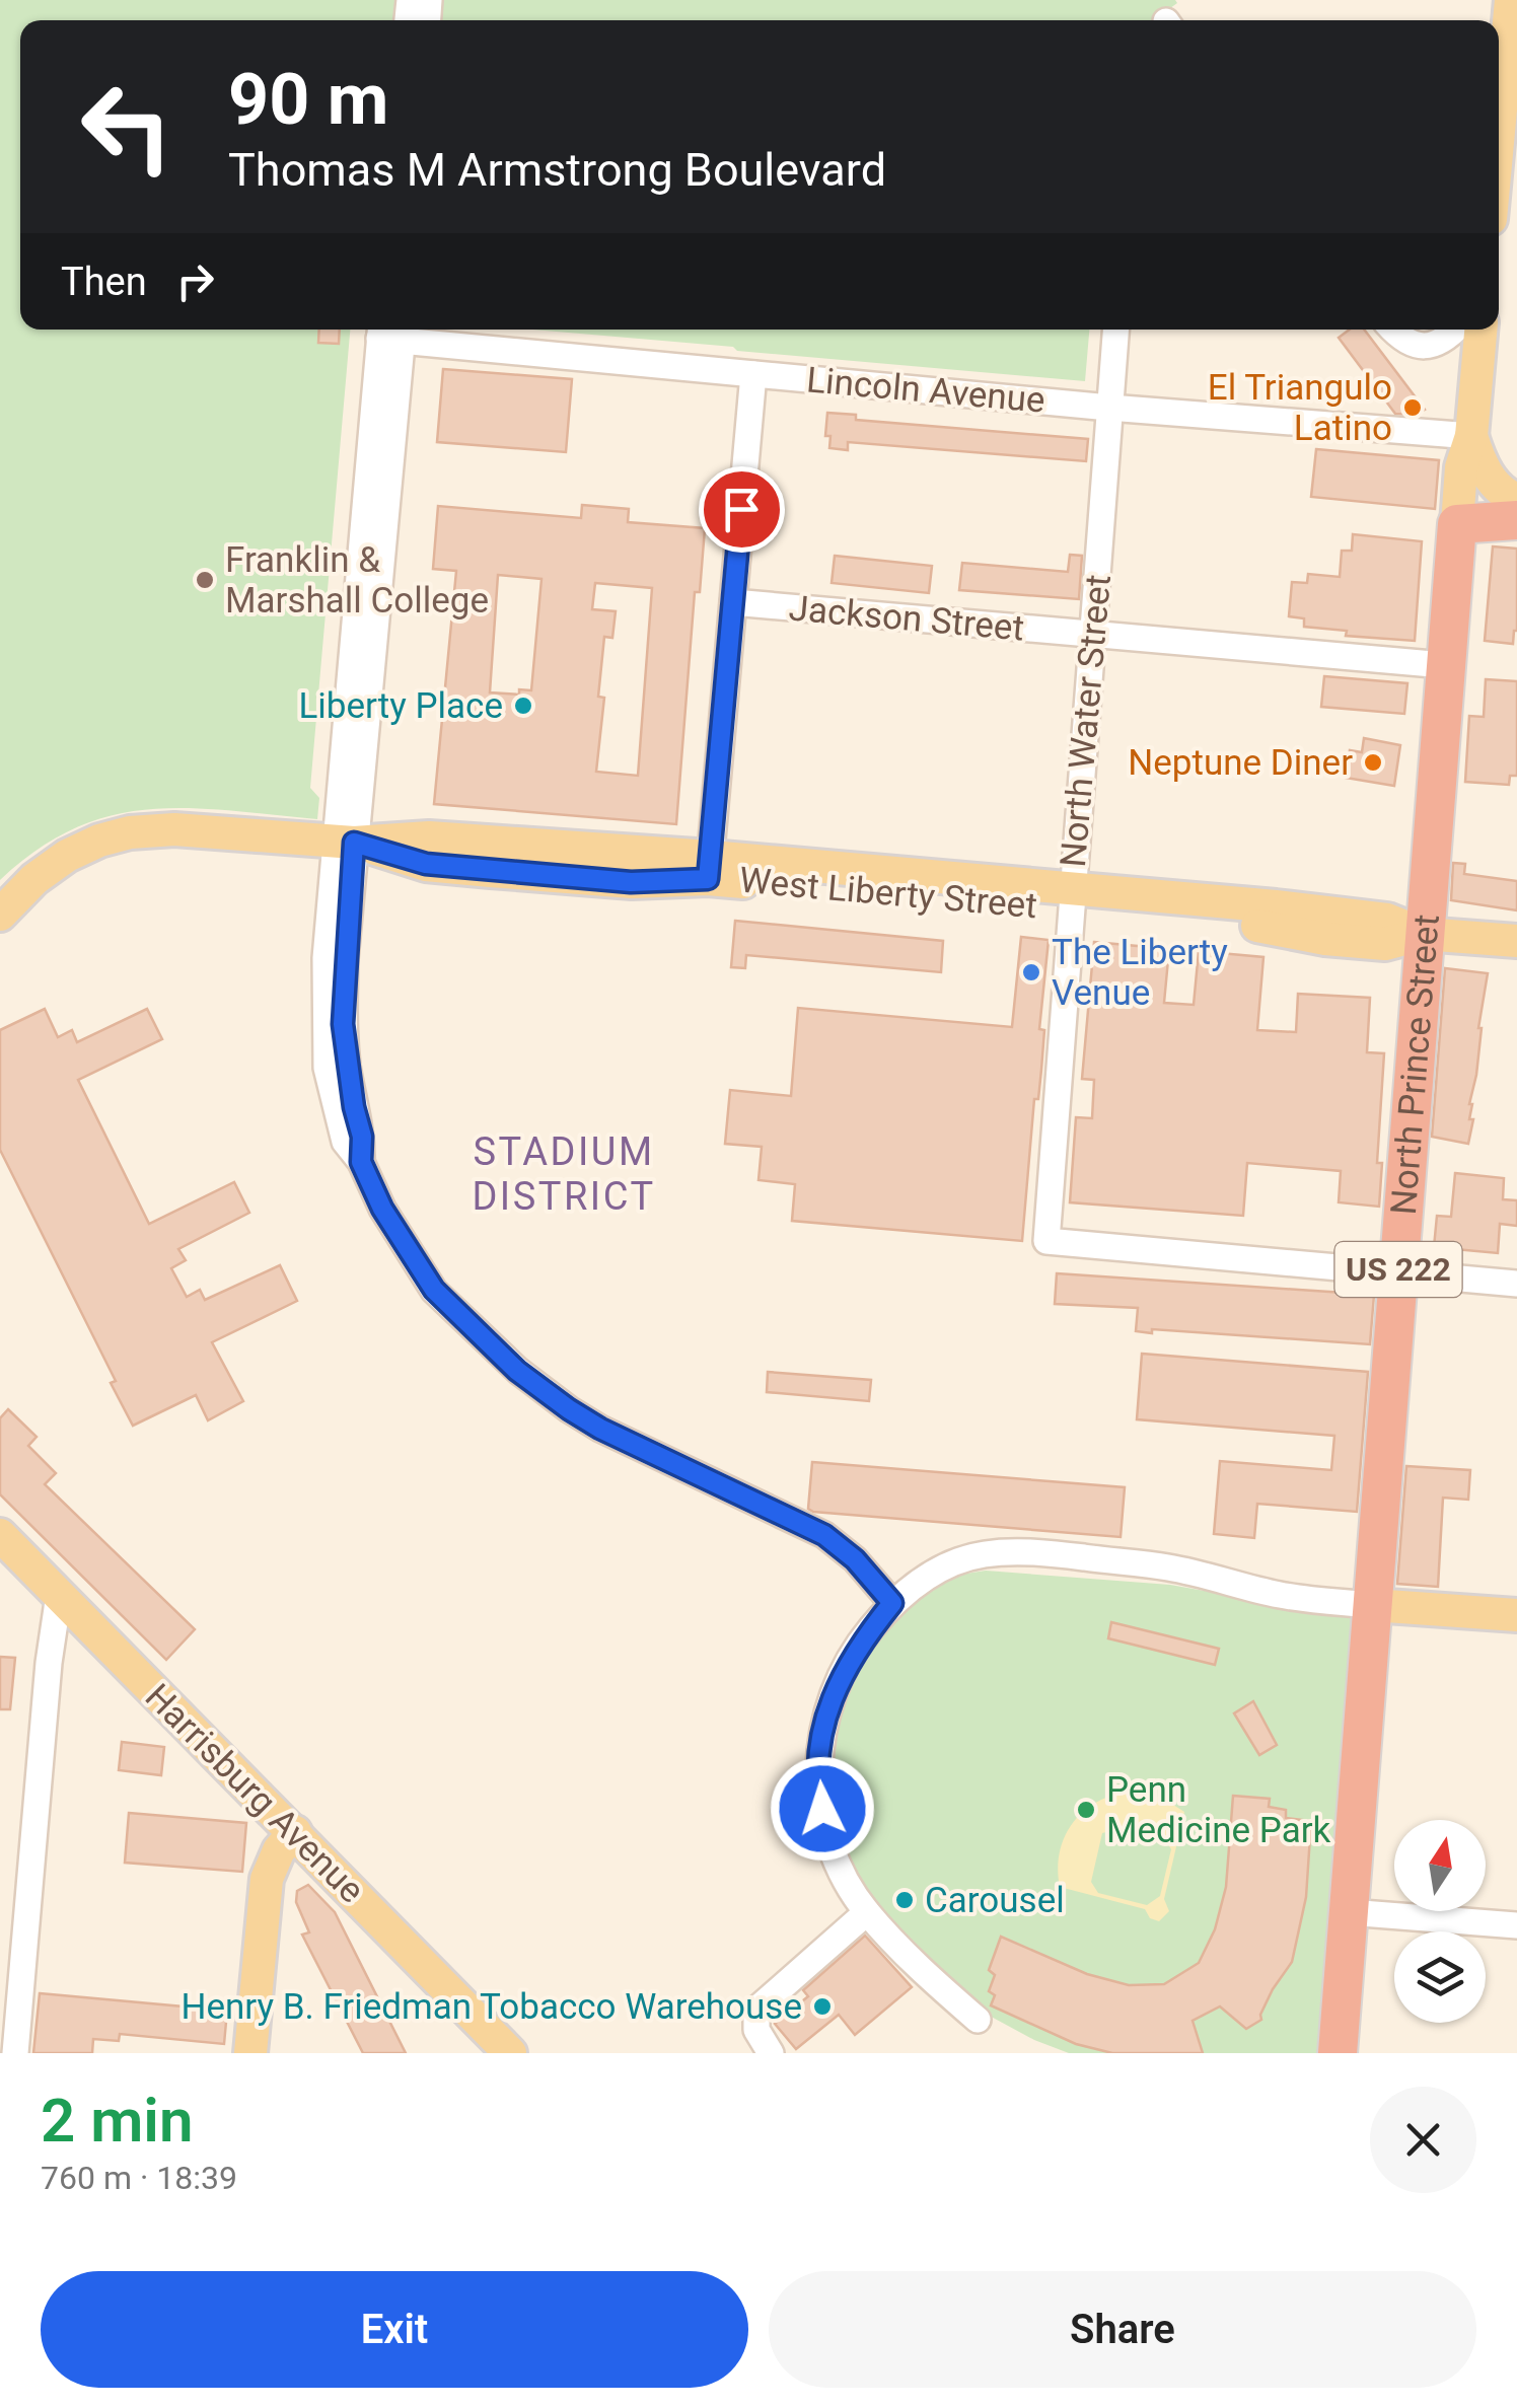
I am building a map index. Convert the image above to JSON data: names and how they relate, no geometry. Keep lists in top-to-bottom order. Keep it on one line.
{"streets":{"highway":["North Prince Street","US 222"],"main road":["West Liberty Street","Harrisburg Avenue"],"street":["Lincoln Avenue","Jackson Street","North Water Street"]},"crossings":[["Lincoln Avenue","North Water Street"],["Lincoln Avenue","North Prince Street"],["Jackson Street","North Water Street"],["Jackson Street","North Prince Street"],["North Water Street","West Liberty Street"],["North Water Street","North Prince Street"],["West Liberty Street","North Prince Street"]],"districts":["STADIUM DISTRICT"],"places":["El Triangulo Latino","Franklin & Marshall College","Liberty Place","Neptune Diner","The Liberty Venue","Penn Medicine Park","Carousel","Henry B. Friedman Tobacco Warehouse"],"north":"top","page":{"turn":["90 m","Thomas M Armstrong Boulevard"],"then":"Then","heading":["2 min","760 m · 18:39"],"buttons":["Exit","Share"]}}
